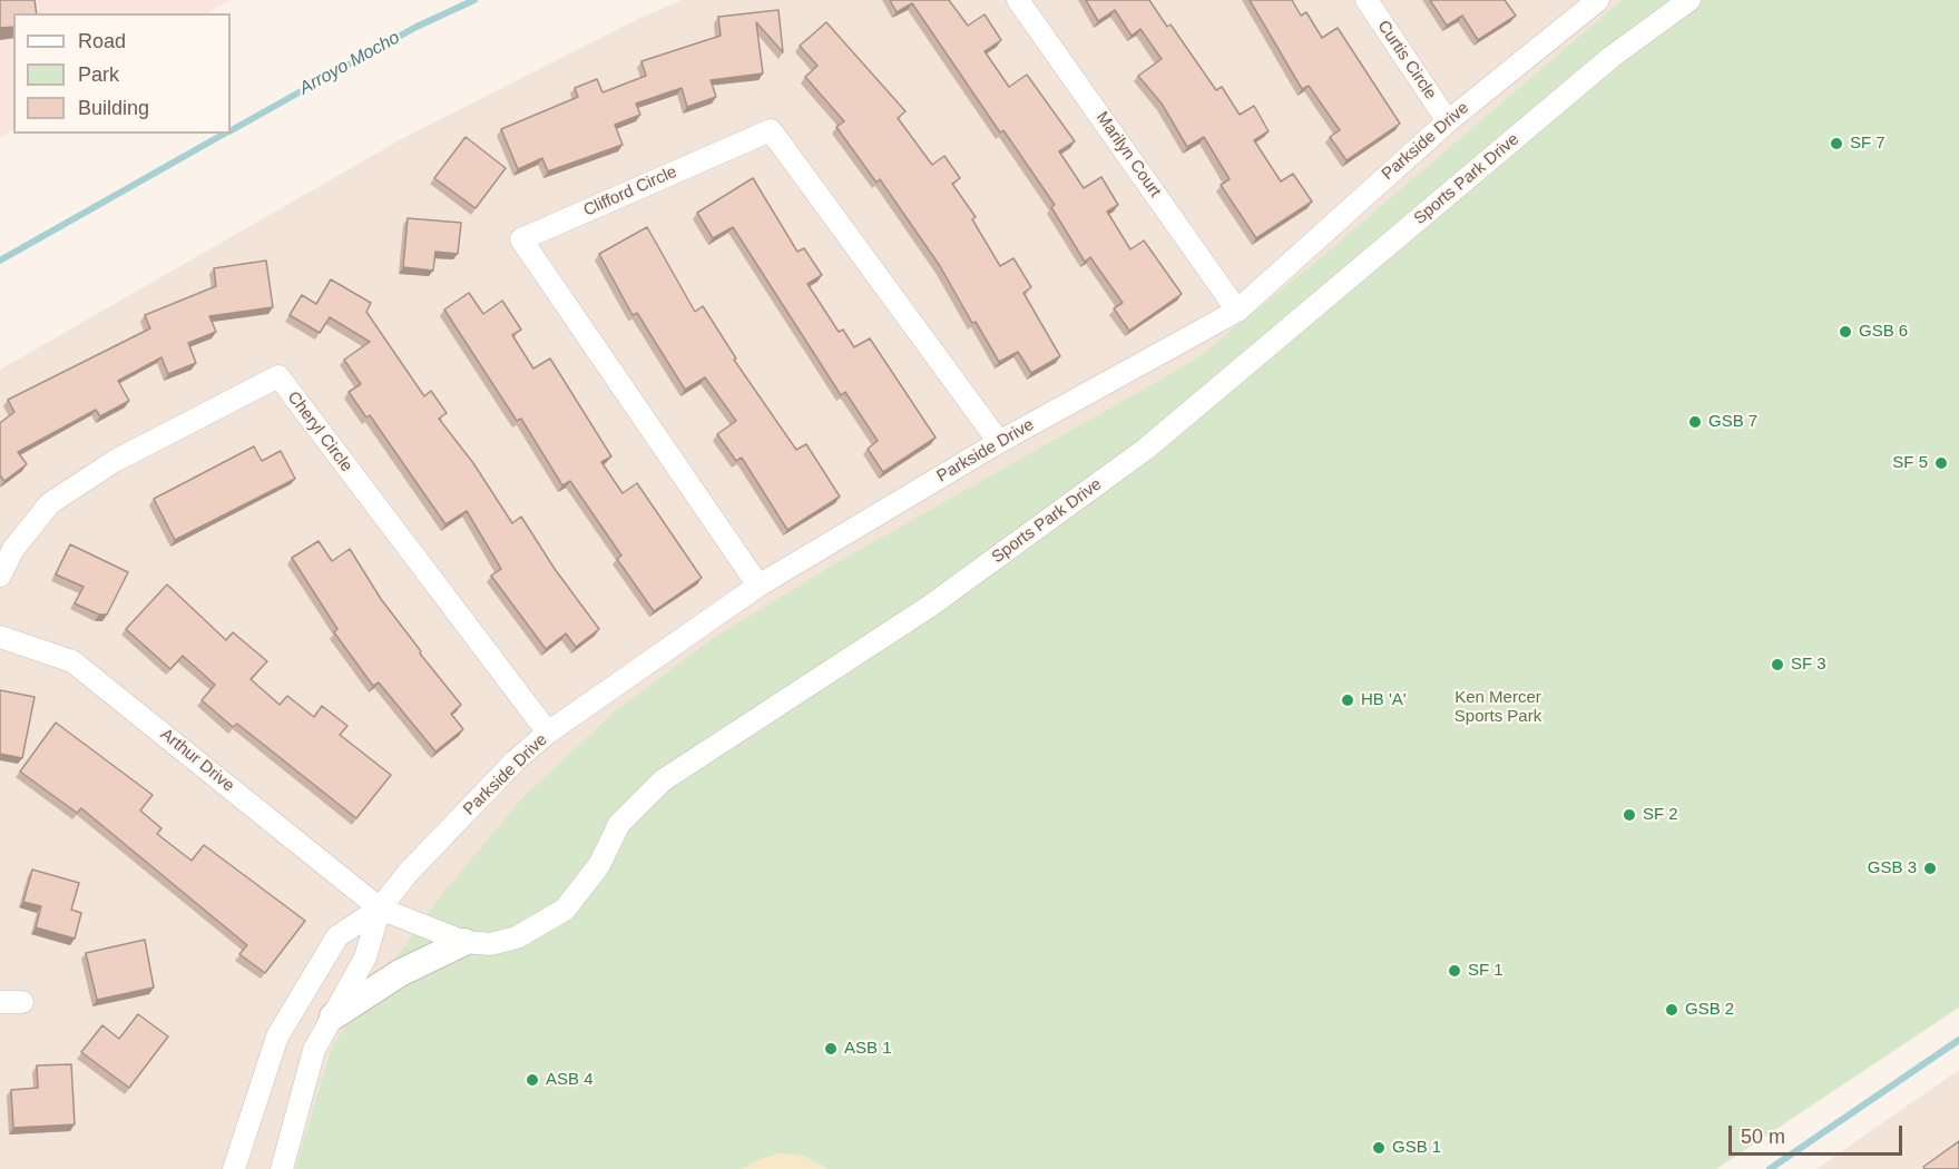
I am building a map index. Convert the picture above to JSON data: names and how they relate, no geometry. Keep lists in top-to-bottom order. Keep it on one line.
{"streets":{"street":["Curtis Circle","Parkside Drive","Marilyn Court","Sports Park Drive","Clifford Circle","Cheryl Circle","Arthur Drive"]},"crossings":[["Curtis Circle","Parkside Drive"],["Parkside Drive","Marilyn Court"],["Parkside Drive","Sports Park Drive"],["Parkside Drive","Clifford Circle"],["Parkside Drive","Cheryl Circle"],["Parkside Drive","Arthur Drive"],["Sports Park Drive","Arthur Drive"]],"water":["Arroyo Mocho"],"parks":["Ken Mercer Sports Park"],"places":["SF 7","GSB 6","GSB 7","SF 5","SF 3","HB 'A'","SF 2","GSB 3","SF 1","GSB 2","ASB 1","ASB 4","GSB 1"],"legend":["Road","Park","Building"],"scale_bar":"50 m"}
